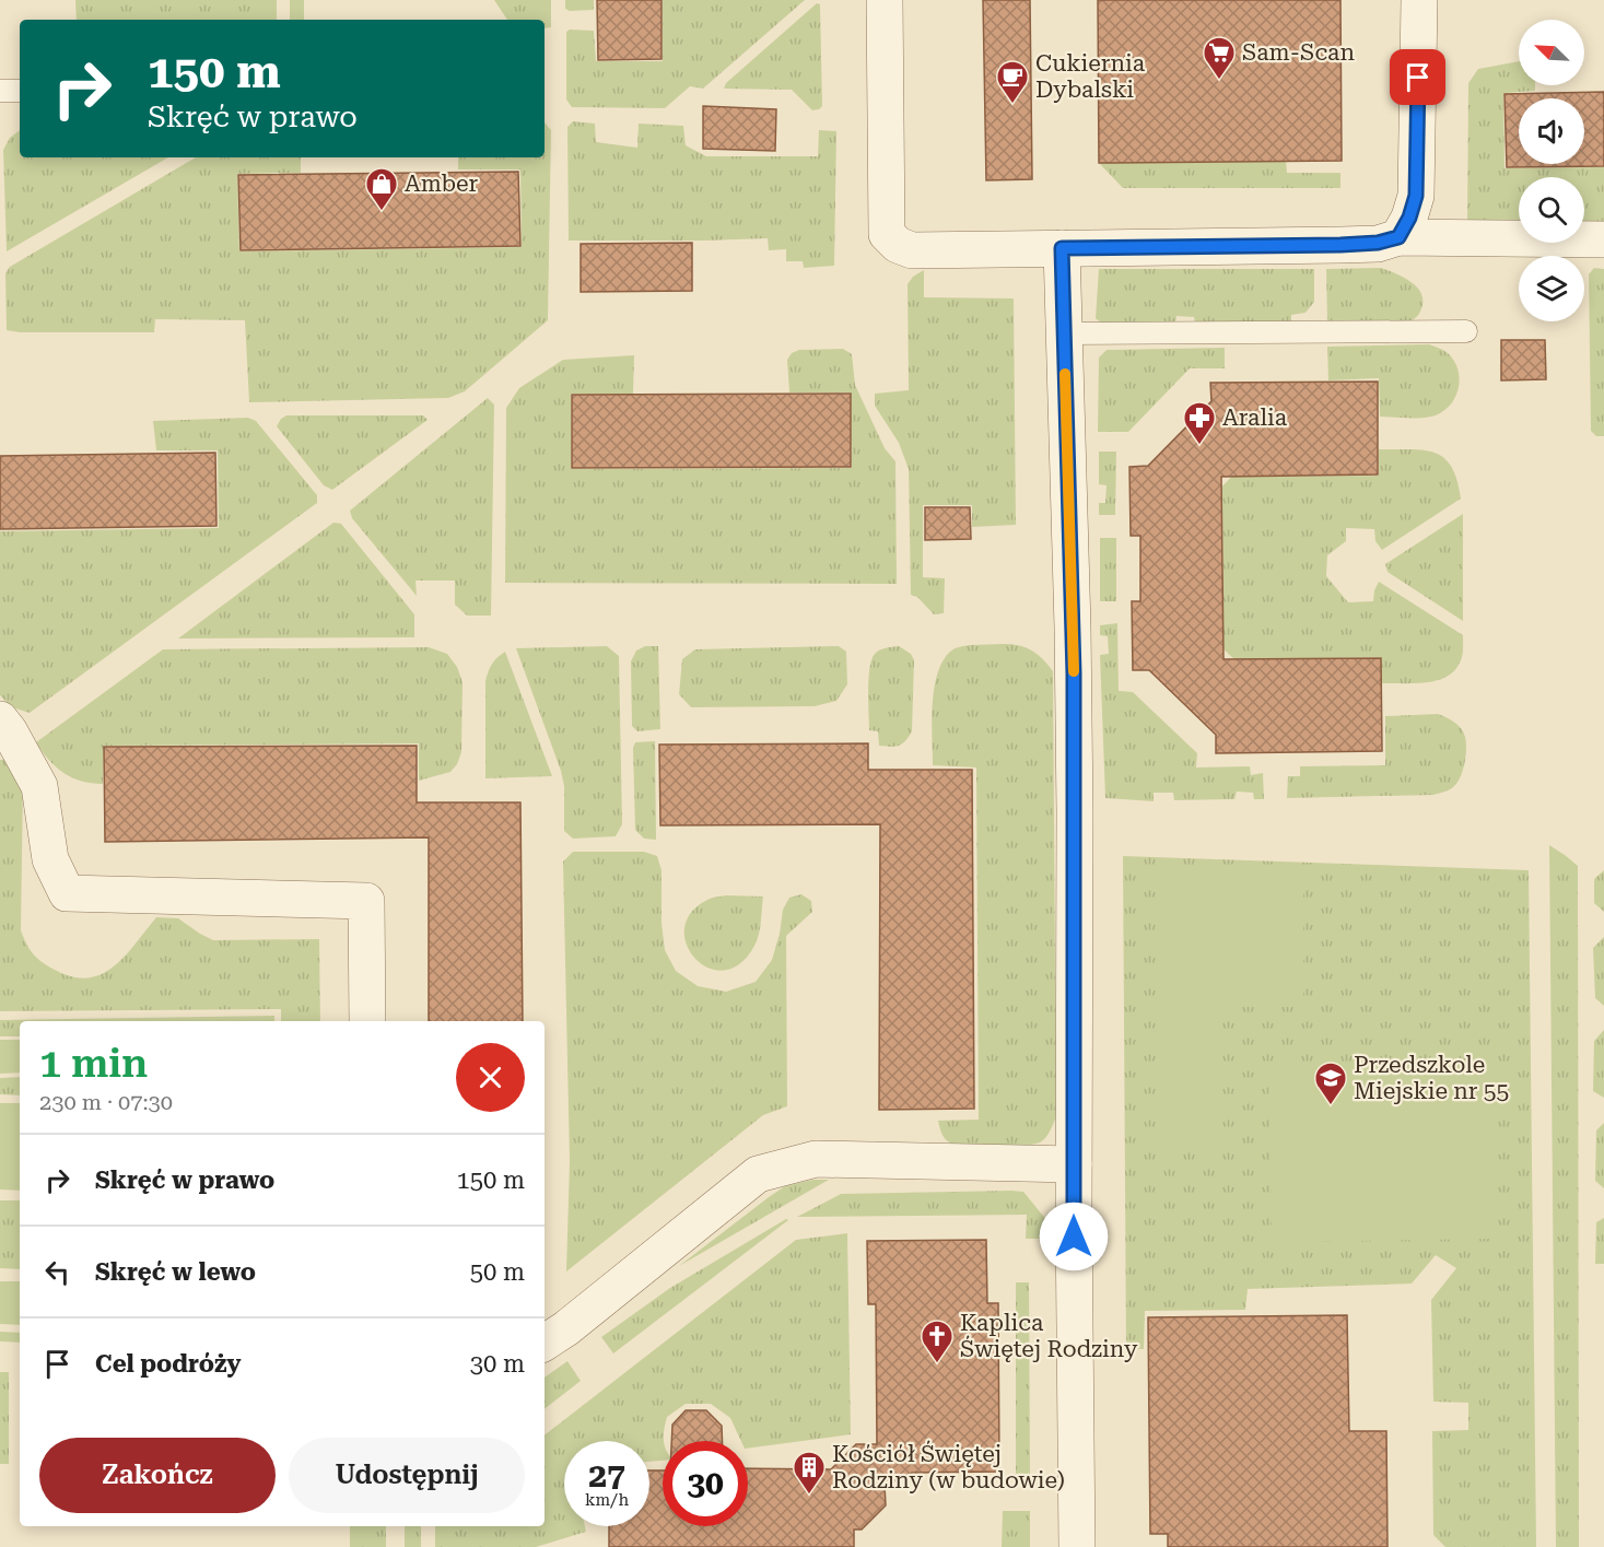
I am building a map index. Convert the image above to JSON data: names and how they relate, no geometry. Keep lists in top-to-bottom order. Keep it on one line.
{"places":{"supermarket":["Sam-Scan"],"cafe":["Cukiernia Dybalski"],"shop":["Amber"],"pharmacy":["Aralia"],"school or university":["Przedszkole Miejskie nr 55"],"church":["Kaplica Świętej Rodziny"],"building":["Kościół Świętej Rodziny (w budowie)"]},"north":"top left","page":{"turn":["150 m","Skręć w prawo"],"heading":["1 min","230 m · 07:30"],"list":[{"name":"Skręć w prawo","value":"150 m"},{"name":"Skręć w lewo","value":"50 m"},{"name":"Cel podróży","value":"30 m"}],"buttons":["Zakończ","Udostępnij"],"speed":"27 km/h","limit":"30"}}
